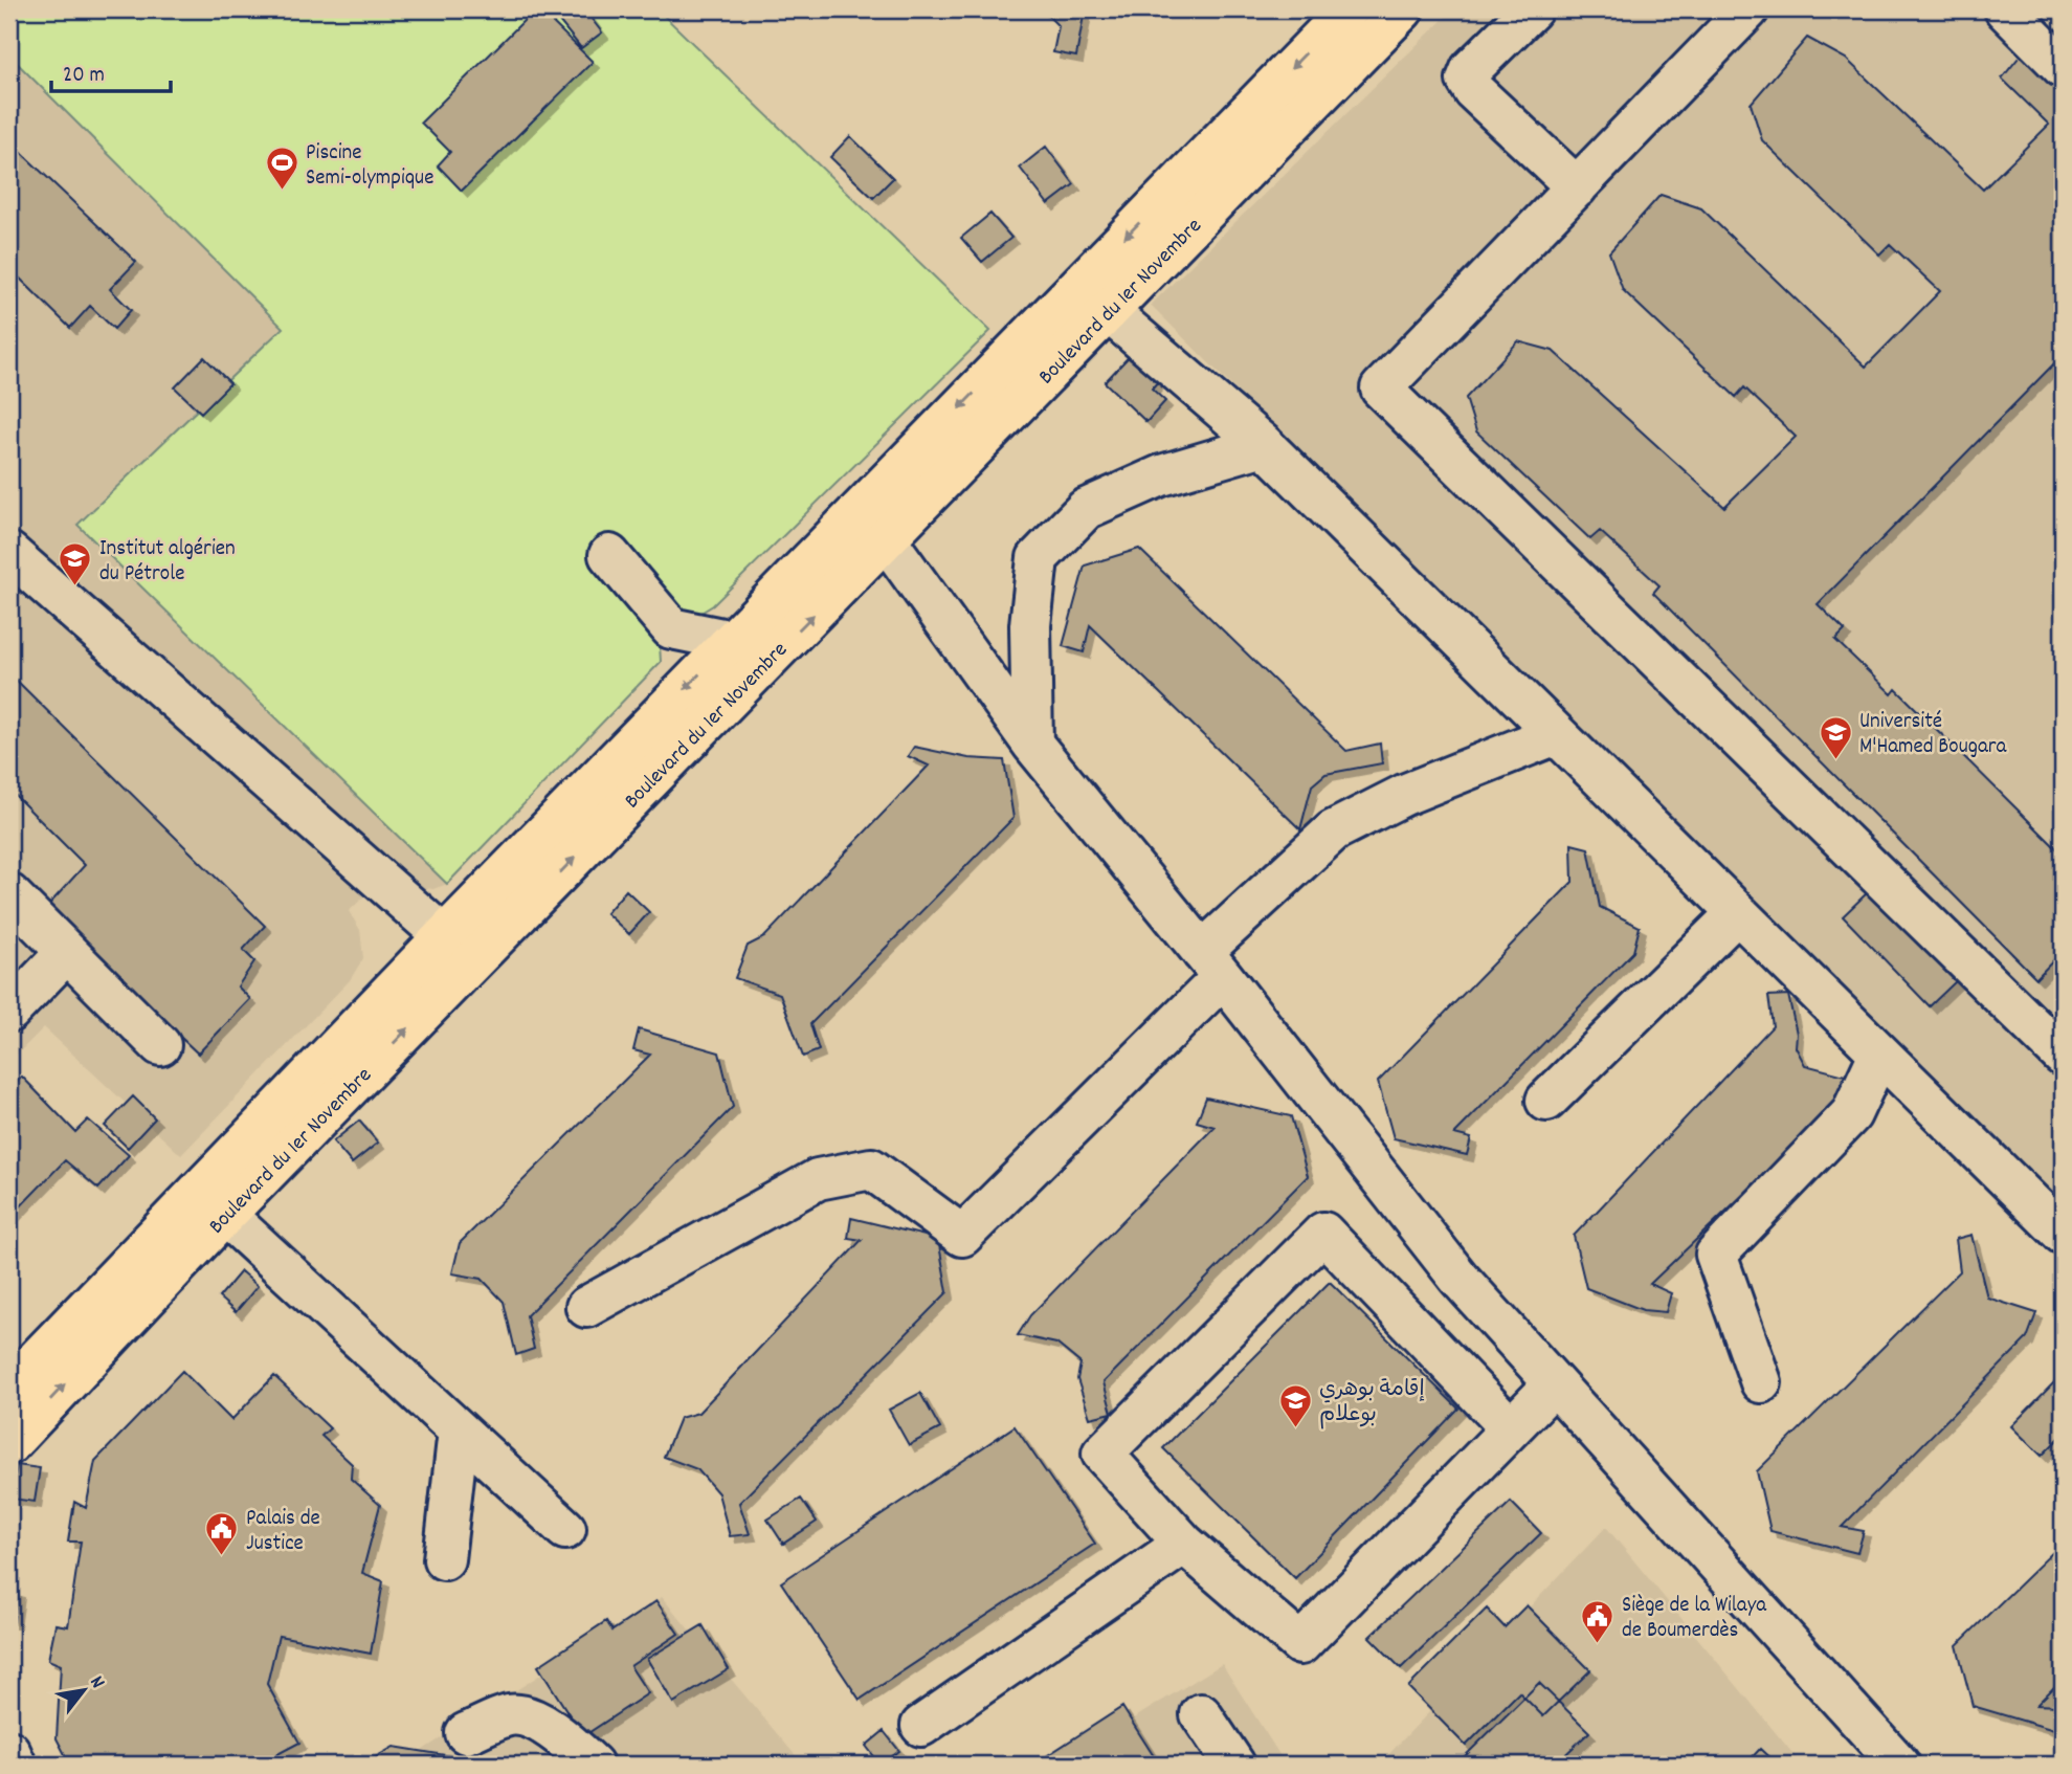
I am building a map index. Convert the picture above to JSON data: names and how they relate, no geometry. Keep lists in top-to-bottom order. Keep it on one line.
{"streets":{"main road":["Boulevard du 1er Novembre"]},"places":{"sports":["Piscine Semi-olympique"],"school or university":["Institut algérien du Pétrole","Université M'Hamed Bougara","إقامة بوهري بوعلام"],"public building":["Palais de Justice","Siège de la Wilaya de Boumerdès"]},"scale_bar":"20 m","north":"top right"}
